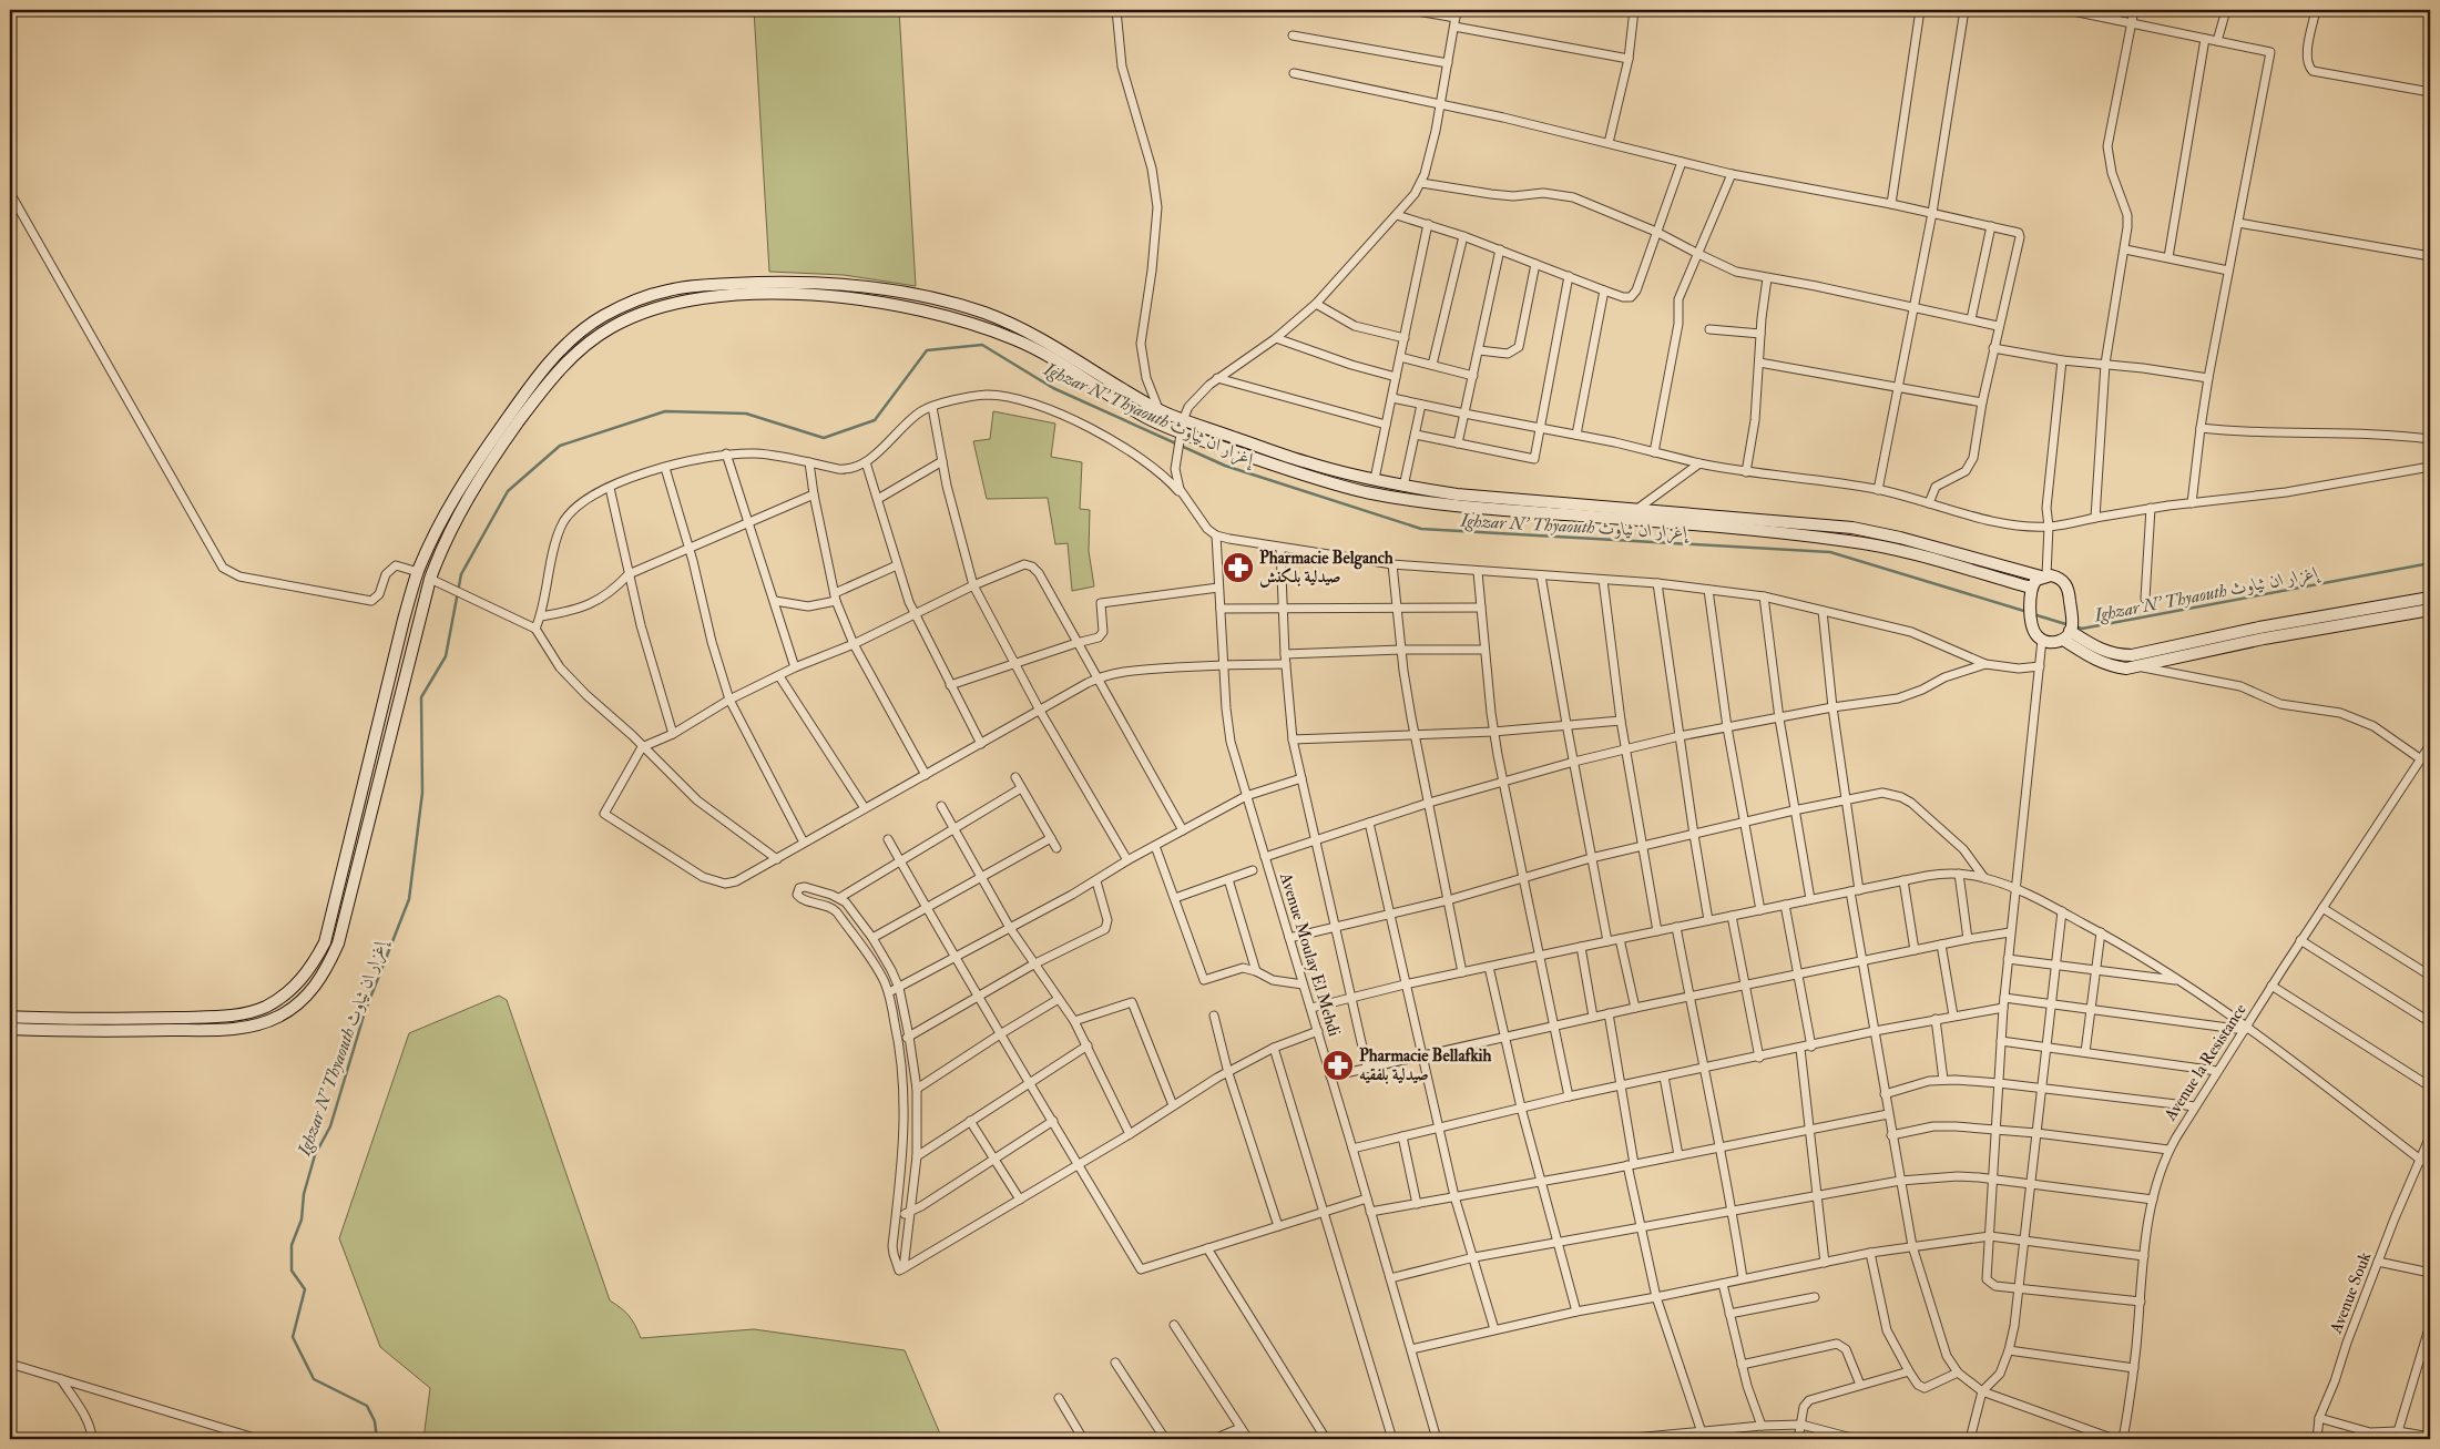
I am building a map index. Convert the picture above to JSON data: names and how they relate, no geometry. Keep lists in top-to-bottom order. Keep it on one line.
{"streets":{"street":["Avenue Moulay El Mehdi","Avenue la Resistance","Avenue Souk"]},"water":["Ighzar N' Thyaouth إغزار ان ثياوث"],"places":{"pharmacy":["Pharmacie Belganch صيدلية بلكنش","Pharmacie Bellafkih صيدلية بلفقيه"]}}
